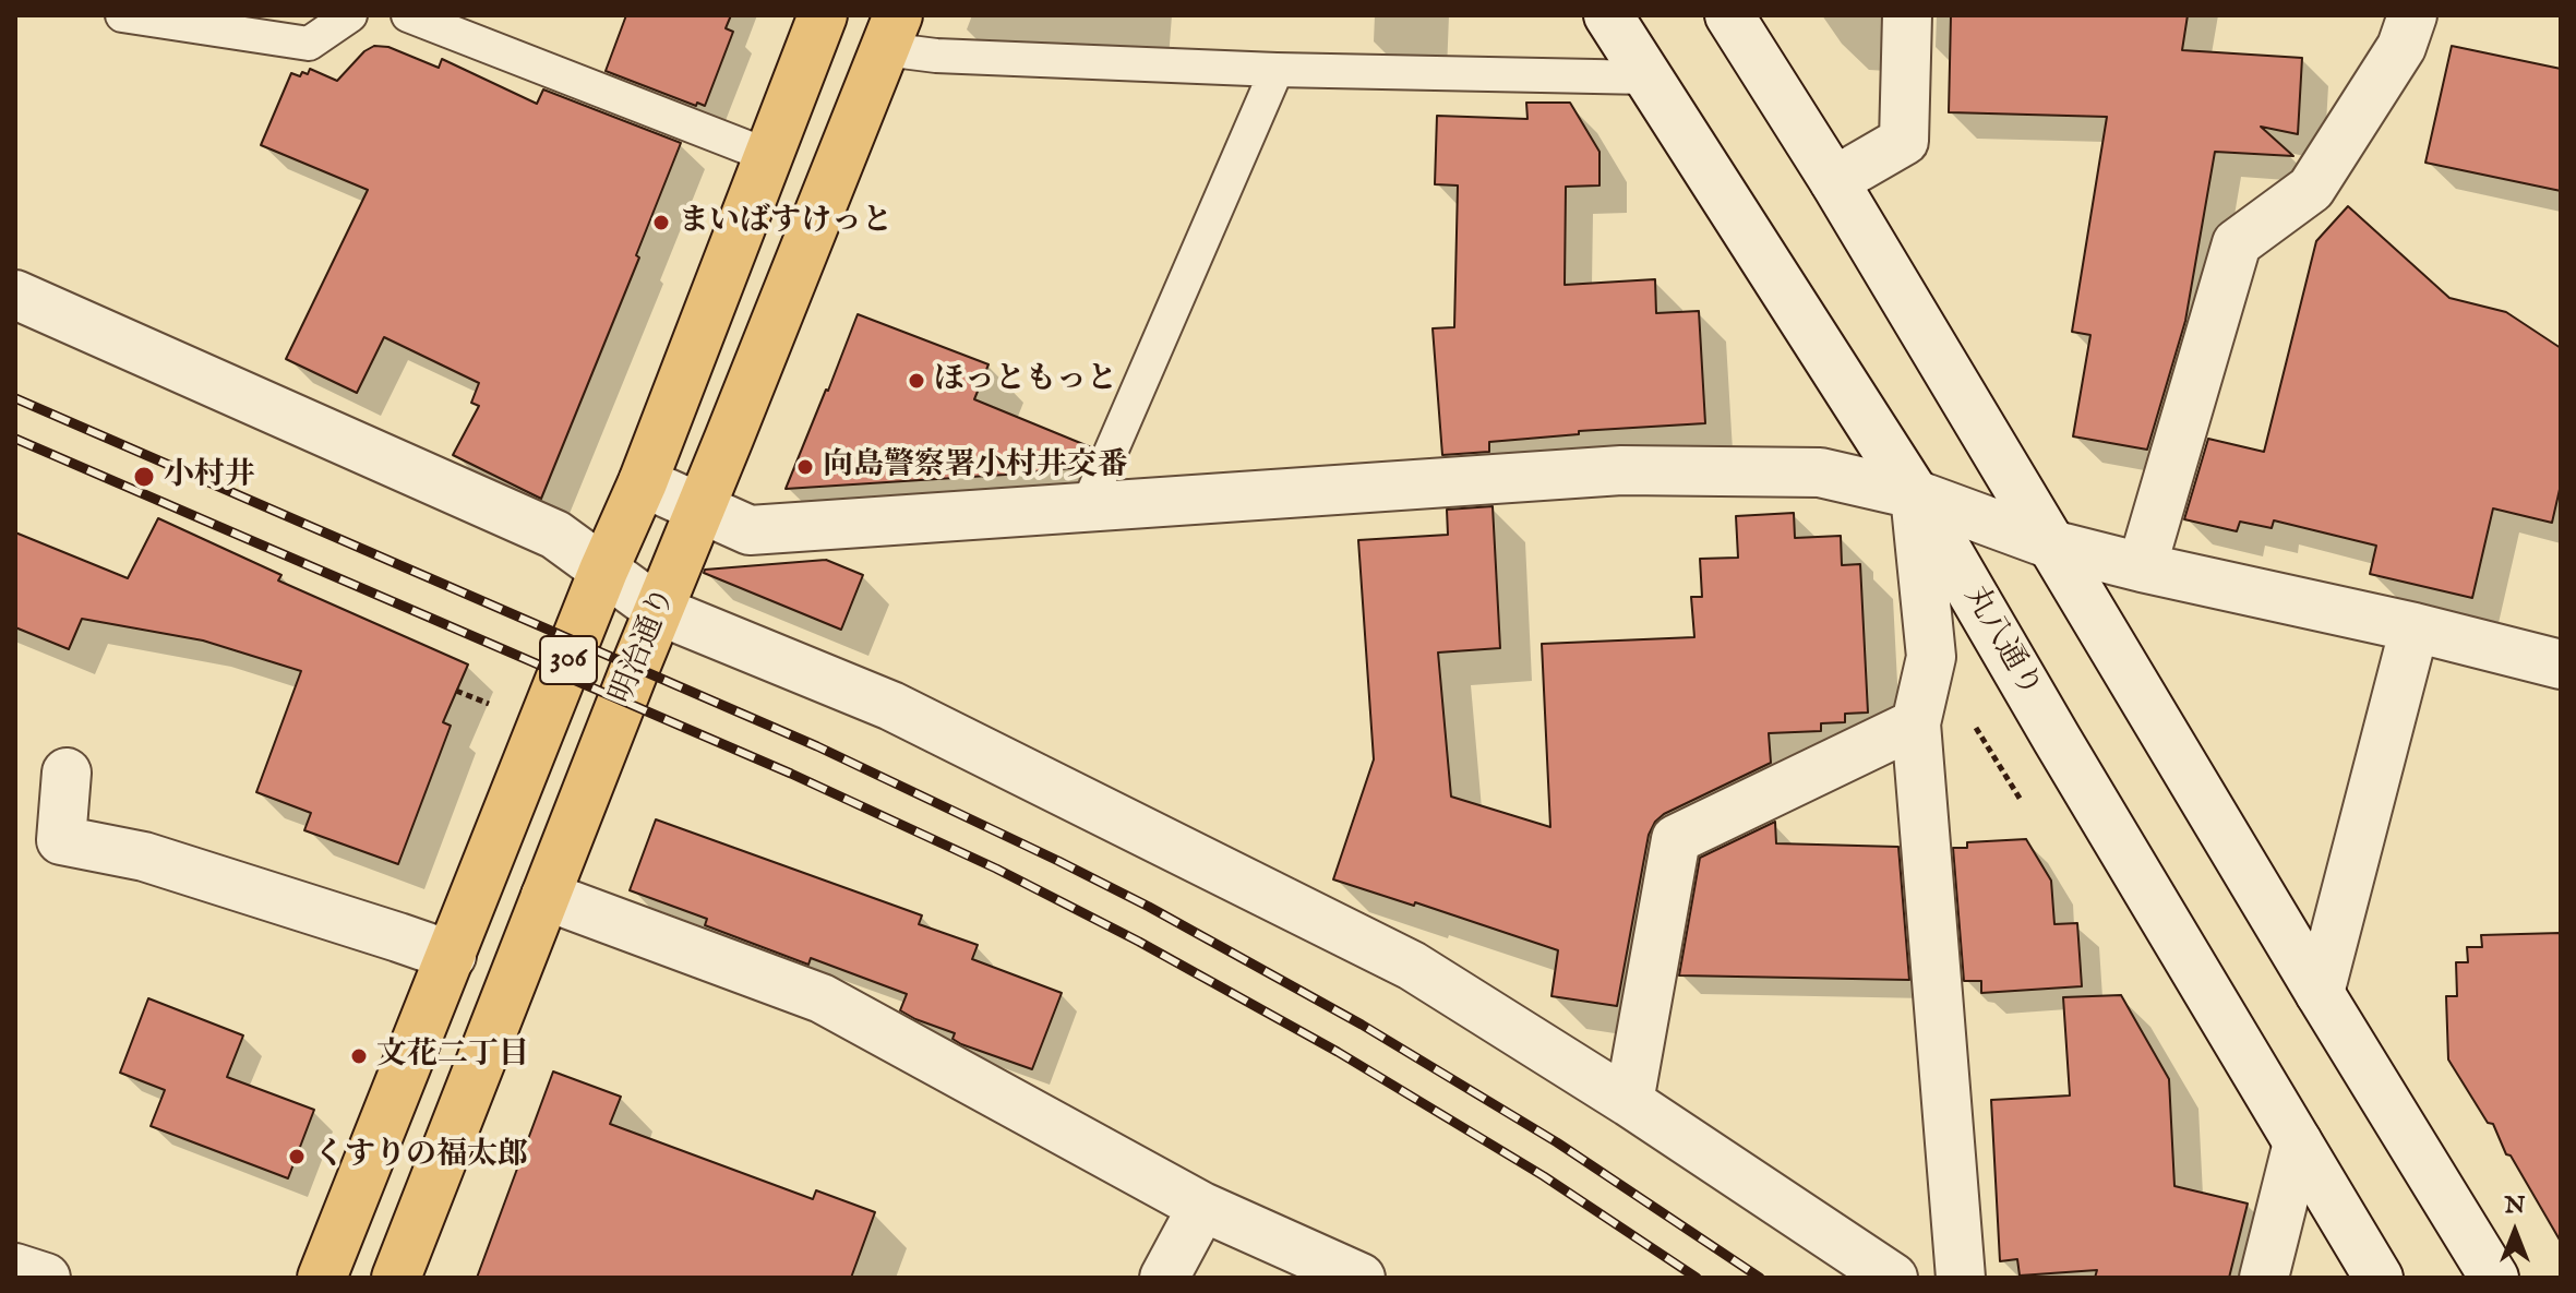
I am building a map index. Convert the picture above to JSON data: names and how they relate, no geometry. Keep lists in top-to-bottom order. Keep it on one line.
{"streets":{"main road":["明治通り","306"],"street":["丸八通り"]},"places":["まいばすけっと","ほっともっと","向島警察署小村井交番","小村井","文花二丁目","くすりの福太郎"],"north":"top"}
